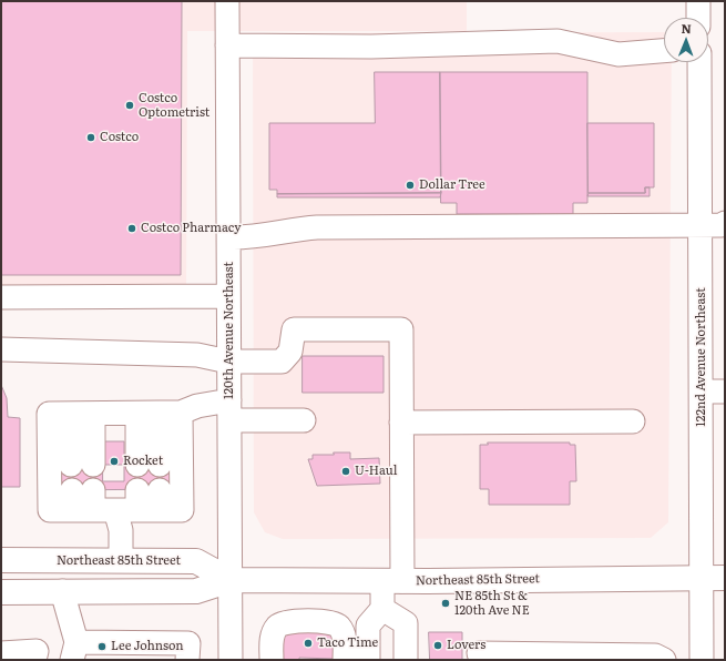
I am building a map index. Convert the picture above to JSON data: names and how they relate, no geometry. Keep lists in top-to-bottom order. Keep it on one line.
{"streets":{"main road":["Northeast 85th Street"],"street":["120th Avenue Northeast","122nd Avenue Northeast"]},"crossings":[["120th Avenue Northeast","Northeast 85th Street"],["122nd Avenue Northeast","Northeast 85th Street"]],"places":["Costco Optometrist","Costco","Dollar Tree","Costco Pharmacy","Rocket","U-Haul","NE 85th St & 120th Ave NE","Taco Time","Lovers","Lee Johnson"],"north":"top"}
